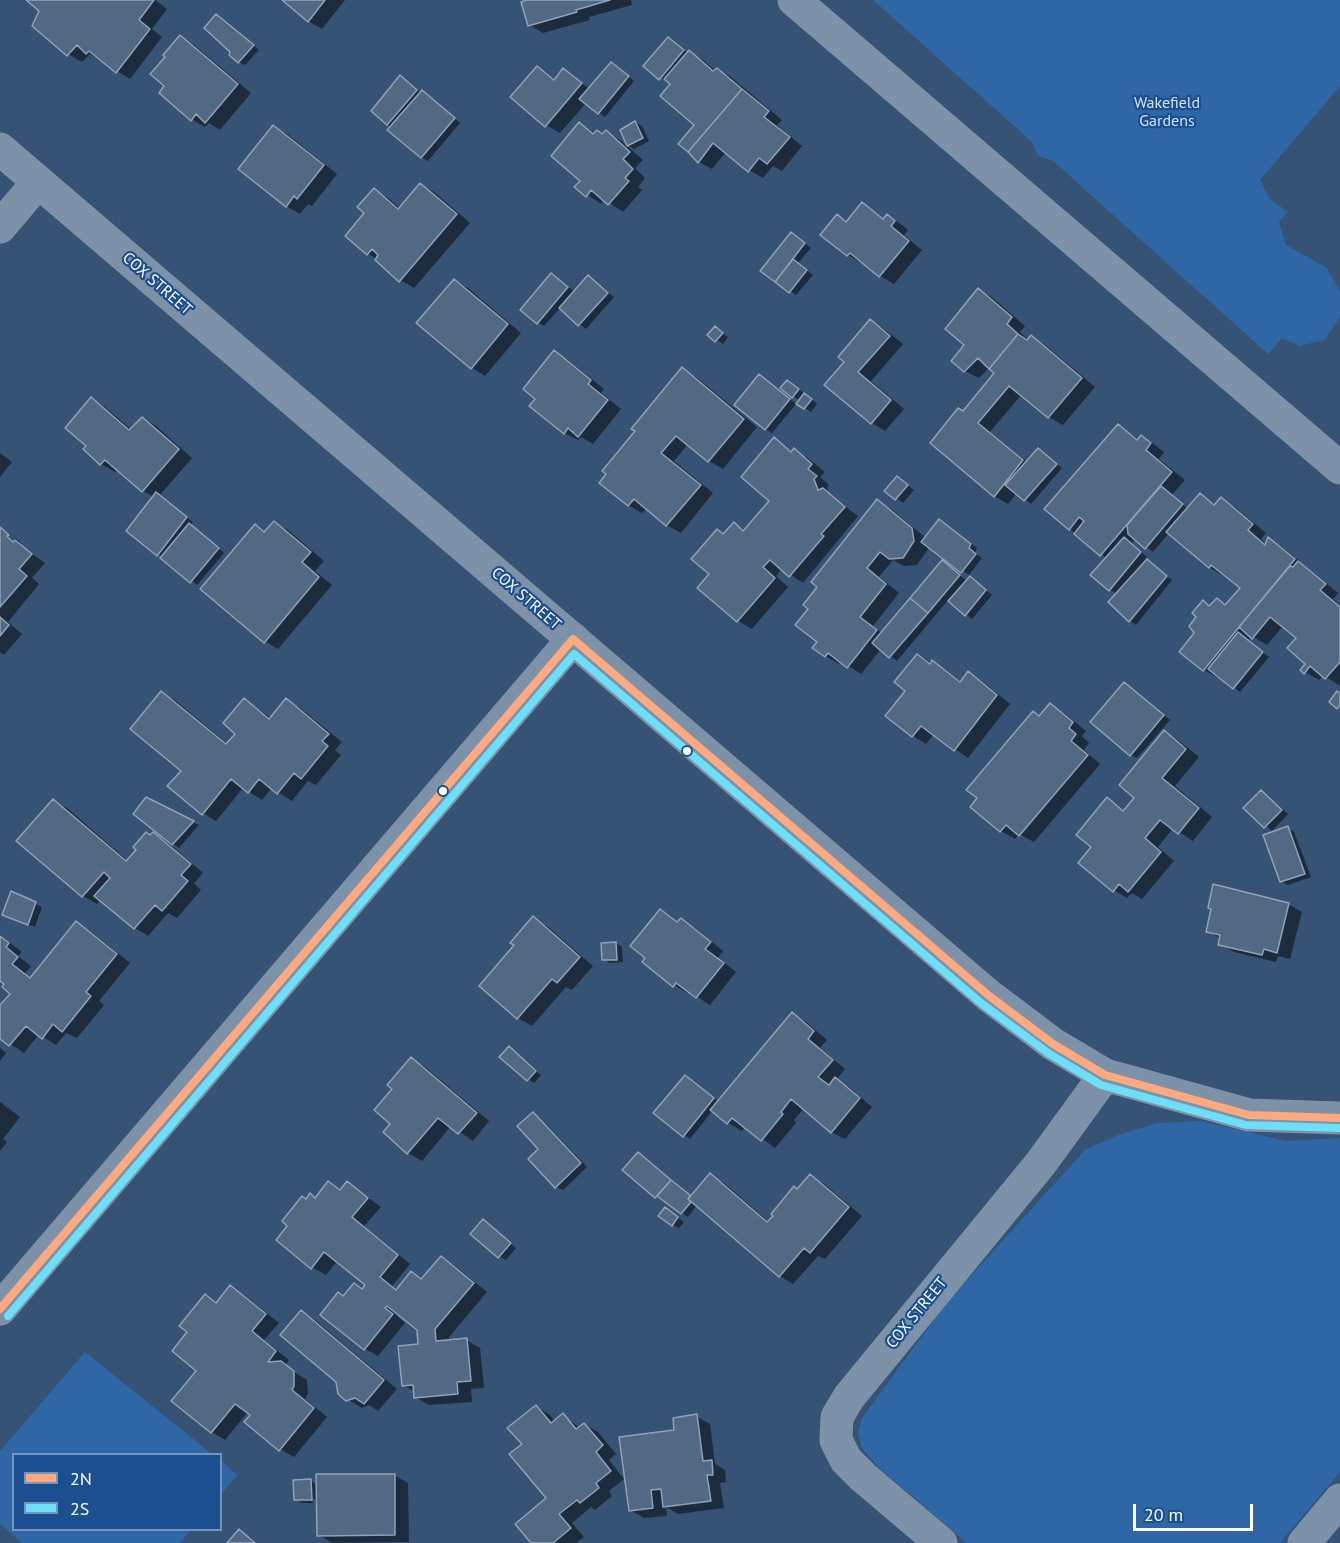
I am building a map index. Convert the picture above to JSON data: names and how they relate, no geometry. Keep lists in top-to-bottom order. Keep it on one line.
{"streets":{"street":["COX STREET"]},"parks":["Wakefield Gardens"],"lines":["transit line 2N","transit line 2S"],"legend":["2N","2S"],"scale_bar":"20 m"}
